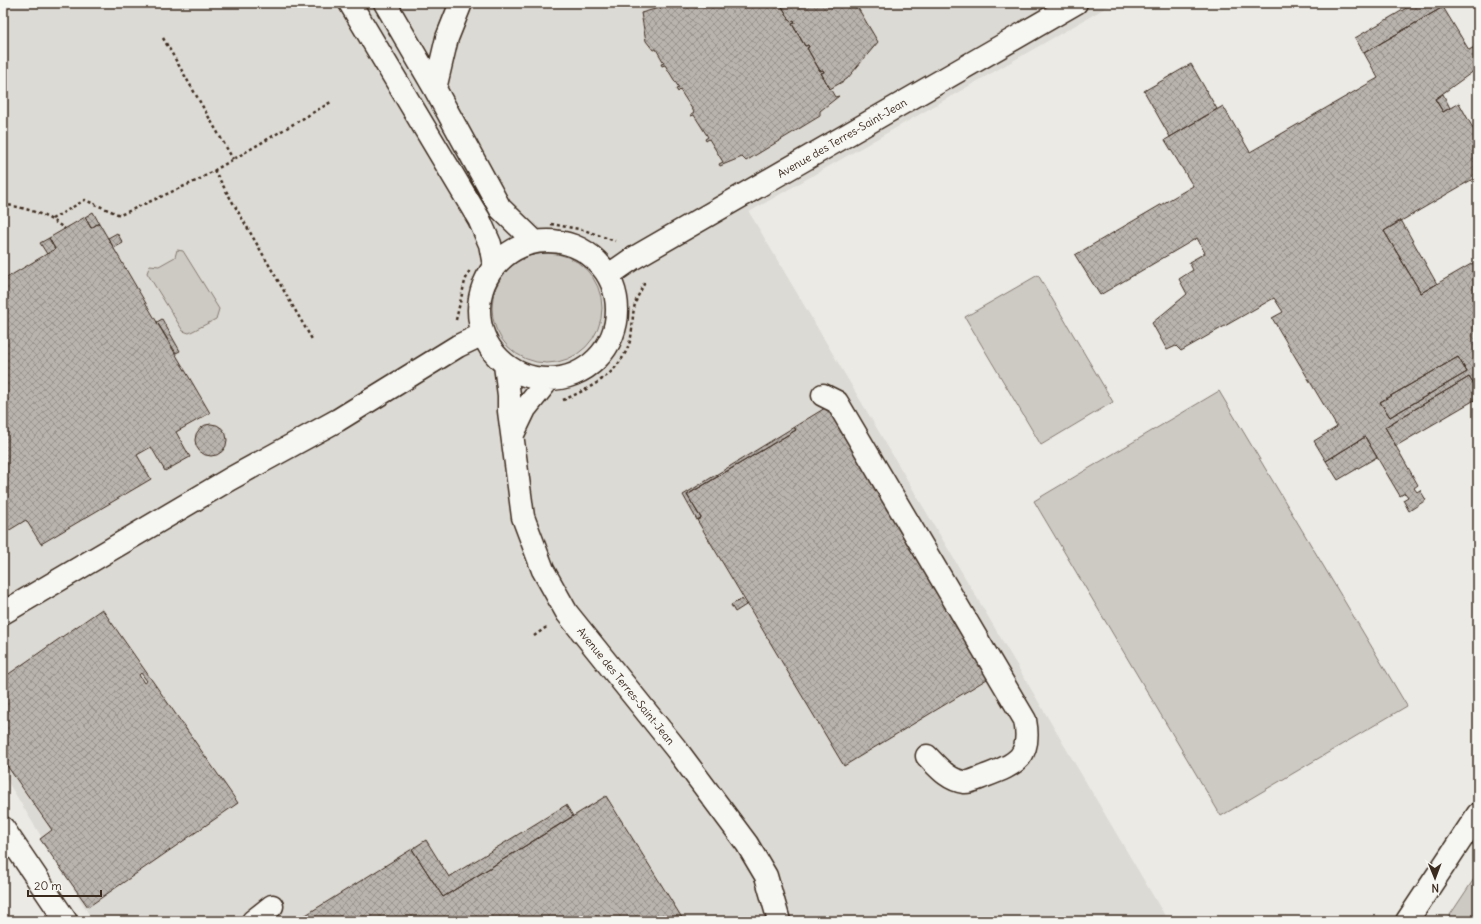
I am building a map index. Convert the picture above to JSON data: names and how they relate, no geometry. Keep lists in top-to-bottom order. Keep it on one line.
{"streets":{"street":["Avenue des Terres-Saint-Jean"]},"scale_bar":"20 m","north":"bottom"}
